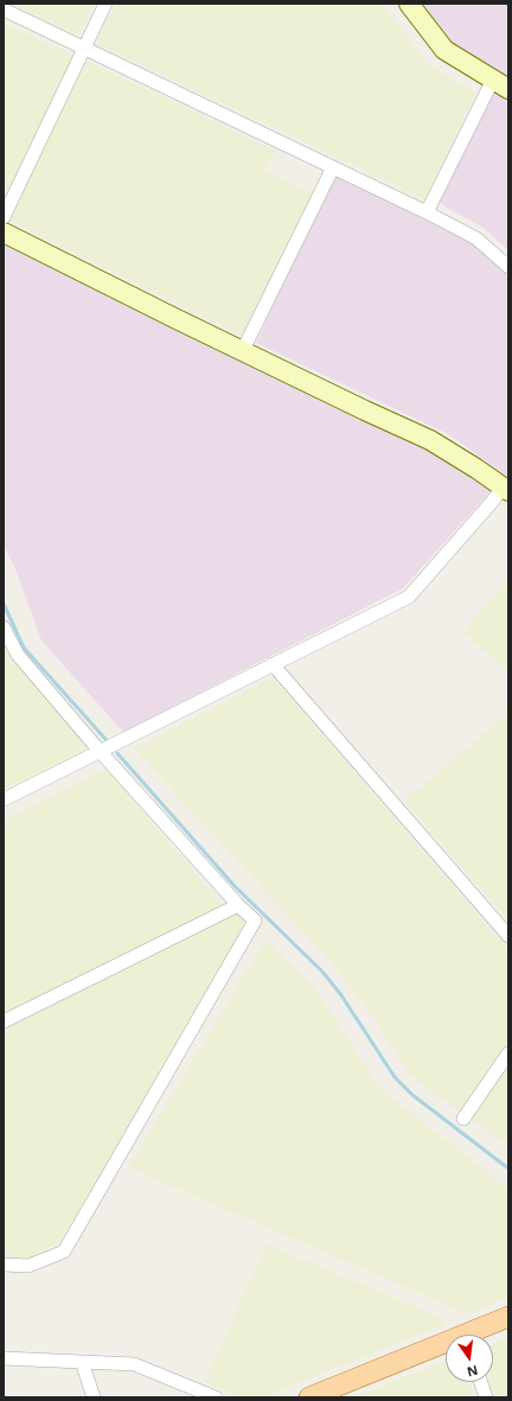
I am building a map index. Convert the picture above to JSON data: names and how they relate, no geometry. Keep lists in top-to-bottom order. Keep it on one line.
{"north":"bottom"}
